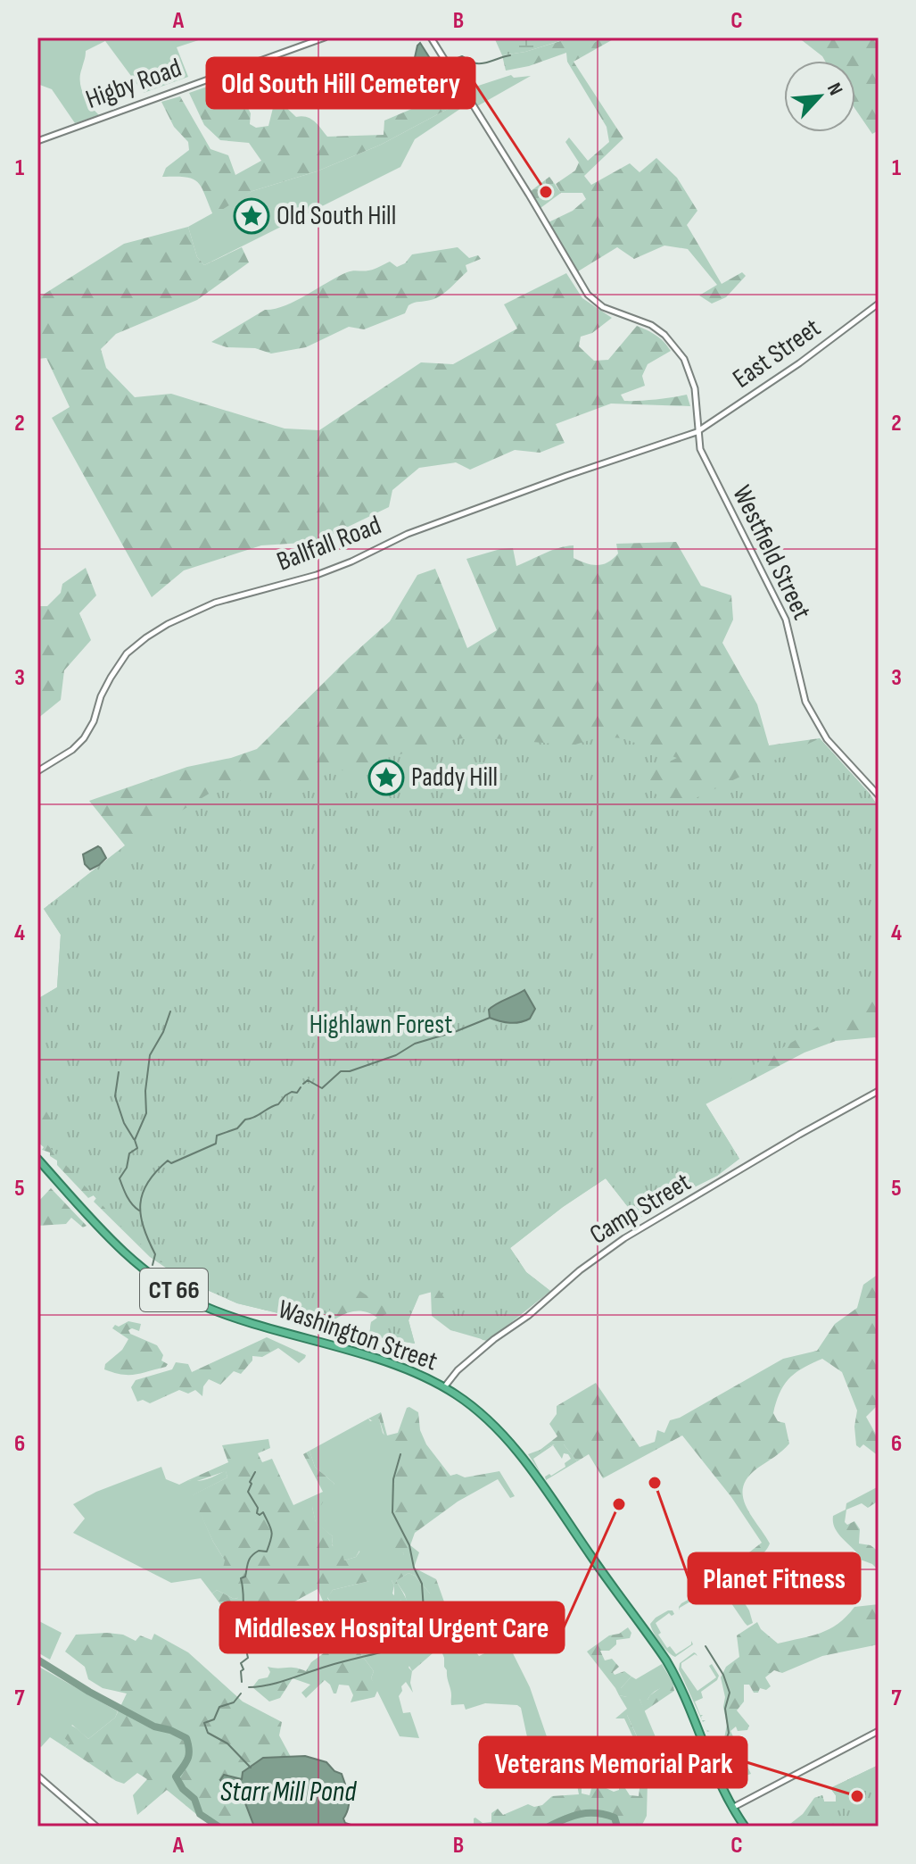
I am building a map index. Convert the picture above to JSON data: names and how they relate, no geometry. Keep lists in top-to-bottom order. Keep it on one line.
{"streets":{"highway":["CT 66","Washington Street"],"main road":["Higby Road","East Street","Ballfall Road","Westfield Street","Camp Street"]},"crossings":[["East Street","Ballfall Road"],["East Street","Westfield Street"],["Ballfall Road","Westfield Street"],["Camp Street","Washington Street"]],"water":["Starr Mill Pond"],"parks":["Highlawn Forest"],"places":{"other":["Old South Hill Cemetery","Planet Fitness","Middlesex Hospital Urgent Care","Veterans Memorial Park"],"place":["Old South Hill","Paddy Hill"]},"north":"top right","grid":{"columns":["A","B","C"],"rows":["1","2","3","4","5","6","7"]}}
